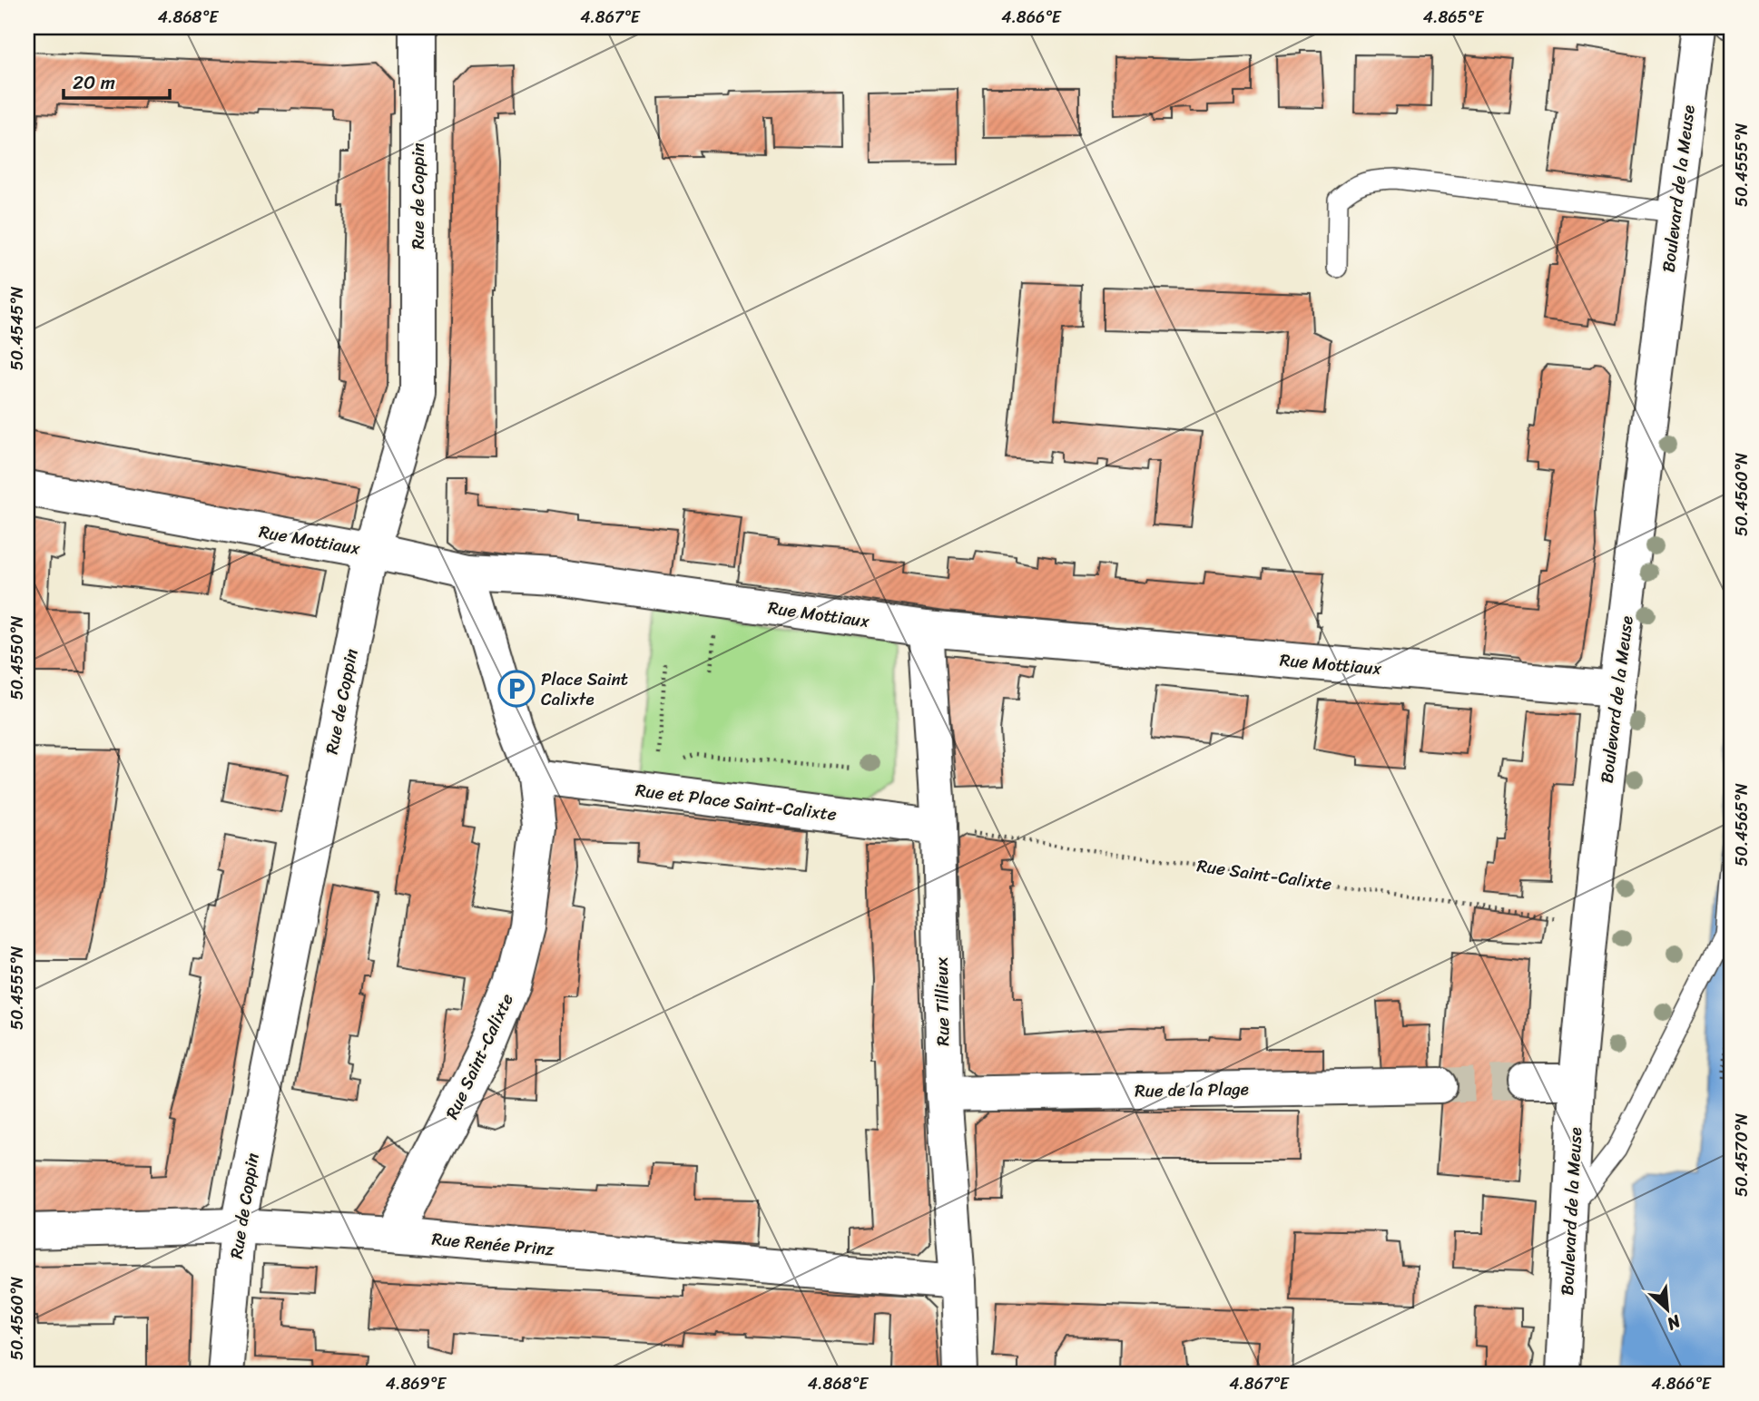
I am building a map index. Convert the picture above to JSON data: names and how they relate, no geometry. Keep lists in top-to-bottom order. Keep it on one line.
{"streets":{"street":["Boulevard de la Meuse","Rue de Coppin","Rue Mottiaux","Rue et Place Saint-Calixte","Rue Saint-Calixte","Rue Tillieux","Rue de la Plage","Rue Renée Prinz"]},"crossings":[["Boulevard de la Meuse","Rue Mottiaux"],["Boulevard de la Meuse","Rue Saint-Calixte"],["Rue de Coppin","Rue Mottiaux"],["Rue de Coppin","Rue Renée Prinz"],["Rue Mottiaux","Rue Saint-Calixte"],["Rue Mottiaux","Rue Tillieux"],["Rue et Place Saint-Calixte","Rue Saint-Calixte"],["Rue et Place Saint-Calixte","Rue Tillieux"],["Rue Saint-Calixte","Rue Tillieux"],["Rue Saint-Calixte","Rue Renée Prinz"],["Rue Tillieux","Rue de la Plage"],["Rue Tillieux","Rue Renée Prinz"]],"places":{"parking":["Place Saint Calixte"]},"scale_bar":"20 m","north":"bottom right","coordinates":["4.868°E","4.867°E","4.866°E","4.865°E","50.4555°N","50.4545°N","50.4560°N","50.4550°N","50.4565°N","50.4570°N","4.869°E"]}
